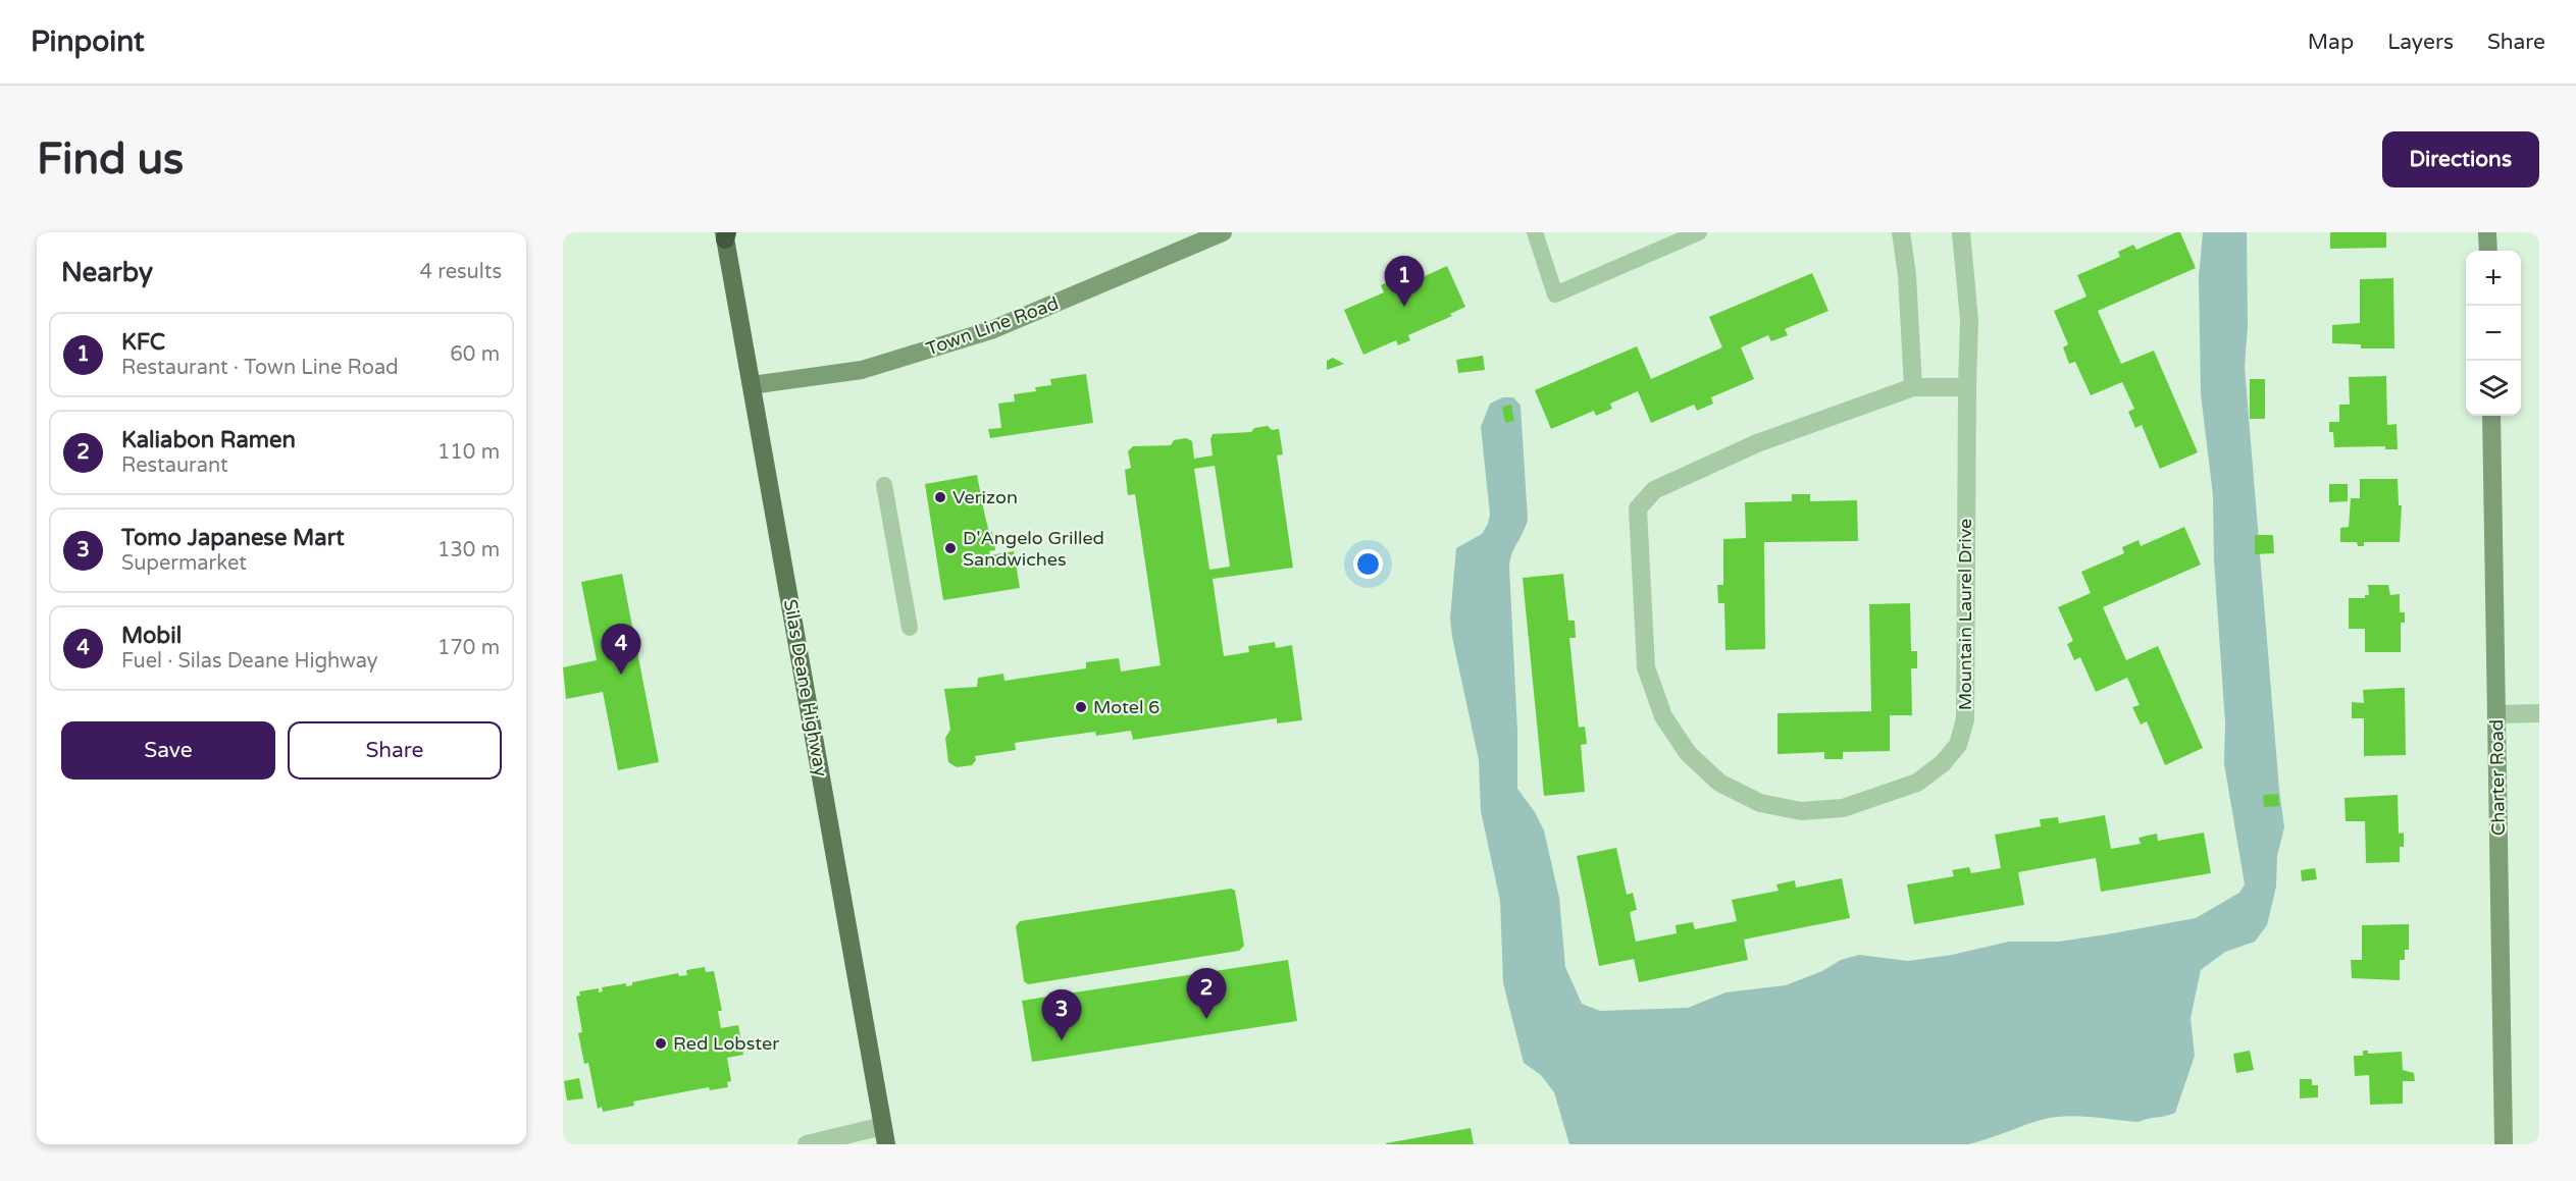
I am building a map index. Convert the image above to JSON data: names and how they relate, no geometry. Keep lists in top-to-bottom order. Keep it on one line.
{"streets":{"main road":["Silas Deane Highway"],"street":["Town Line Road","Mountain Laurel Drive","Charter Road"]},"crossings":[["Town Line Road","Silas Deane Highway"]],"places":["Verizon","D'Angelo Grilled Sandwiches","Motel 6","Red Lobster"],"page":{"header":"Pinpoint","nav":["Map","Layers","Share"],"buttons":["Directions",["Save","Share"]],"title":"Find us","heading":["Nearby","4 results"],"map_buttons":["+","−"],"pins":["1","4","2","3"],"list":[{"mark":"1","name":"KFC","note":"Restaurant · Town Line Road","value":"60 m"},{"mark":"2","name":"Kaliabon Ramen","note":"Restaurant","value":"110 m"},{"mark":"3","name":"Tomo Japanese Mart","note":"Supermarket","value":"130 m"},{"mark":"4","name":"Mobil","note":"Fuel · Silas Deane Highway","value":"170 m"}]}}
